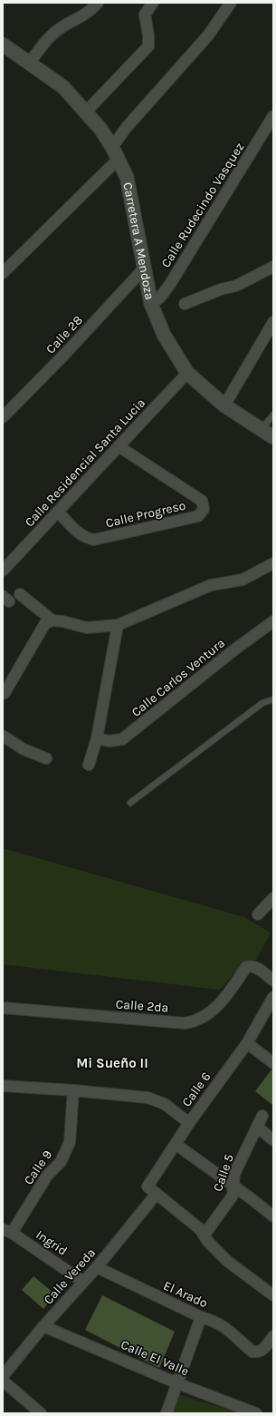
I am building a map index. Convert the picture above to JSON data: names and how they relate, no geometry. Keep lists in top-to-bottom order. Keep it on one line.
{"streets":{"street":["Calle Rudecindo Vasquez","Carretera A Mendoza","Calle 28","Calle Residencial Santa Lucia","Calle Progreso","Calle Carlos Ventura","Calle 2da","Calle 6","Calle 9","Calle 5","Ingrid","Calle Vereda","El Arado","Calle El Valle"]},"crossings":[["Calle Rudecindo Vasquez","Carretera A Mendoza"],["Carretera A Mendoza","Calle 28"],["Carretera A Mendoza","Calle Residencial Santa Lucia"],["Calle Residencial Santa Lucia","Calle Progreso"],["Calle 6","Calle Vereda"],["Calle 9","Ingrid"],["Ingrid","Calle Vereda"],["Calle Vereda","El Arado"],["Calle Vereda","Calle El Valle"]],"districts":["Mi Sueño II"]}
